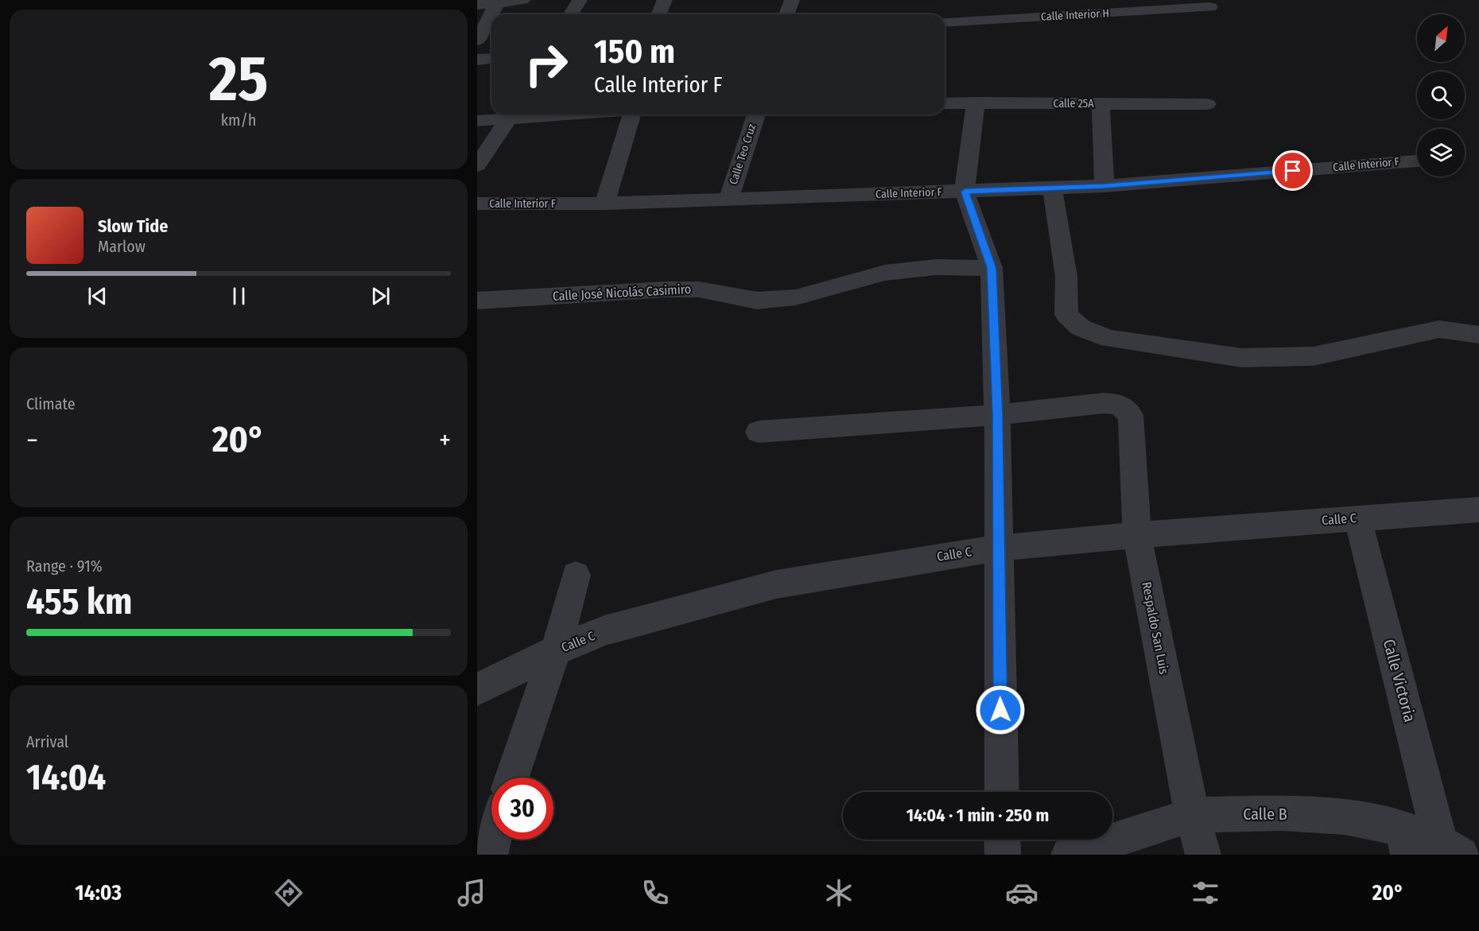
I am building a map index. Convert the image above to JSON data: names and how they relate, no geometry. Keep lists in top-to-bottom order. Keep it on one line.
{"streets":{"street":["Calle Interior H","Calle 25A","Calle Teo Cruz","Calle Interior F","Calle José Nicolás Casimiro","Calle C","Respaldo San Luis","Calle Victoria","Calle B"]},"crossings":[["Calle Teo Cruz","Calle Interior F"],["Calle C","Respaldo San Luis"],["Calle C","Calle Victoria"],["Respaldo San Luis","Calle B"],["Calle Victoria","Calle B"]],"north":"top right","page":{"tile":[["25","km/h"],"Climate",["Range · 91%","455 km"],["Arrival","14:04"]],"turn":["150 m","Calle Interior F"],"song":["Slow Tide","Marlow"],"heat":["−","20°","+"],"limit":"30","trip":"14:04 · 1 min · 250 m","tabs":["14:03","20°"]}}
